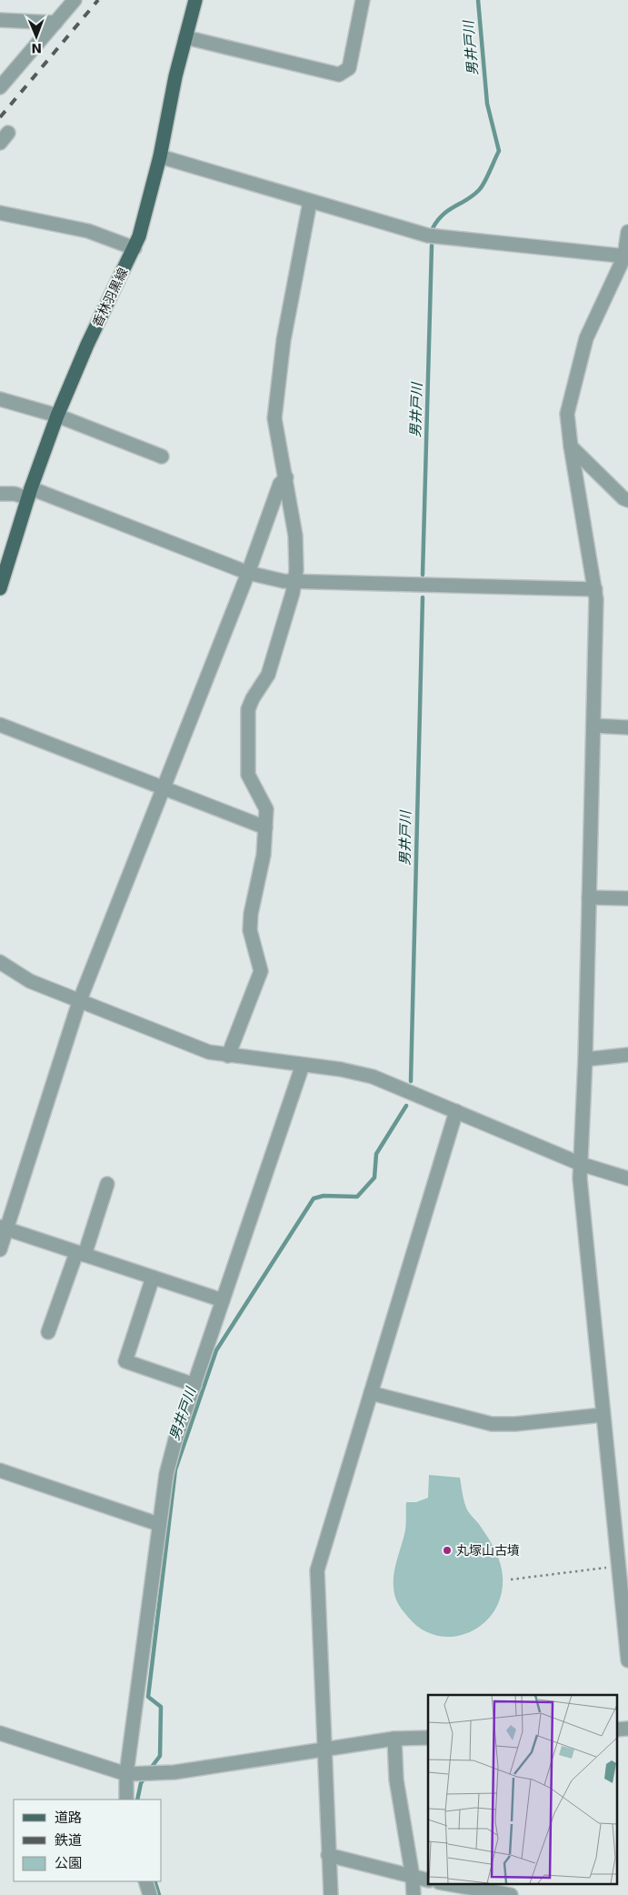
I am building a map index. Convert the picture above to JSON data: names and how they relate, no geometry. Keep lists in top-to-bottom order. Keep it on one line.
{"streets":{"main road":["香林羽黒線"]},"water":["男井戸川"],"places":["丸塚山古墳"],"legend":["道路","鉄道","公園"],"north":"bottom"}
